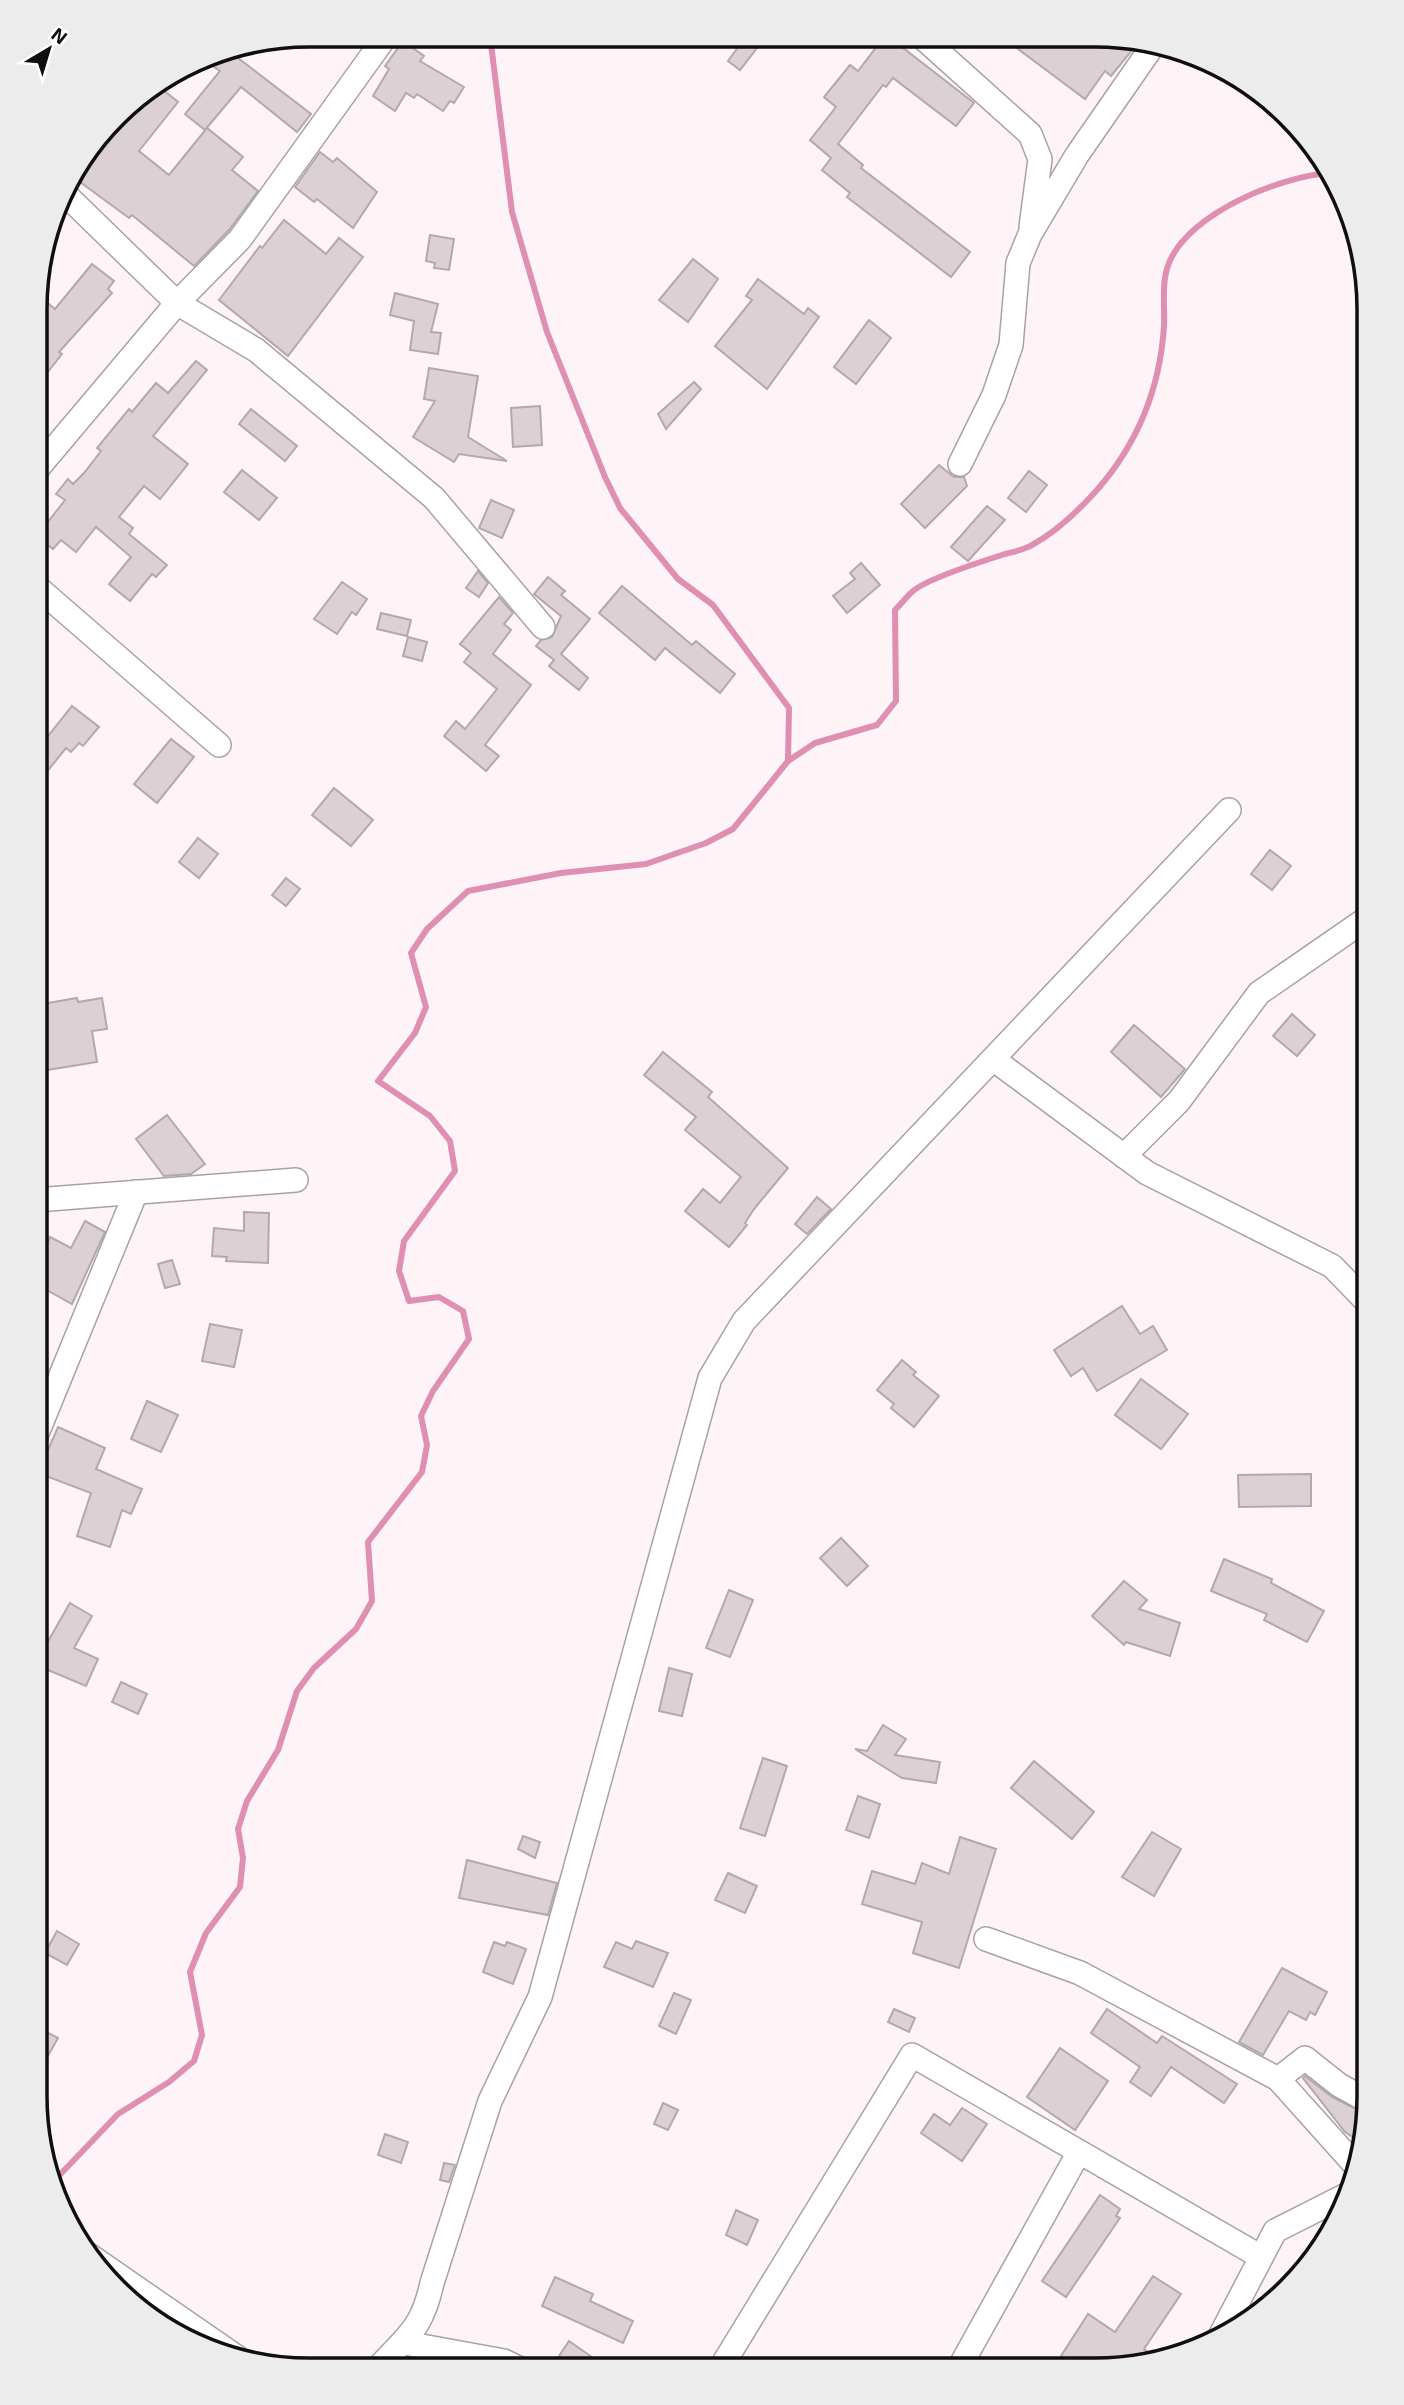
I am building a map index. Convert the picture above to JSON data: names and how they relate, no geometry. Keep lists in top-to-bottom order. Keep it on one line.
{"north":"top right"}
